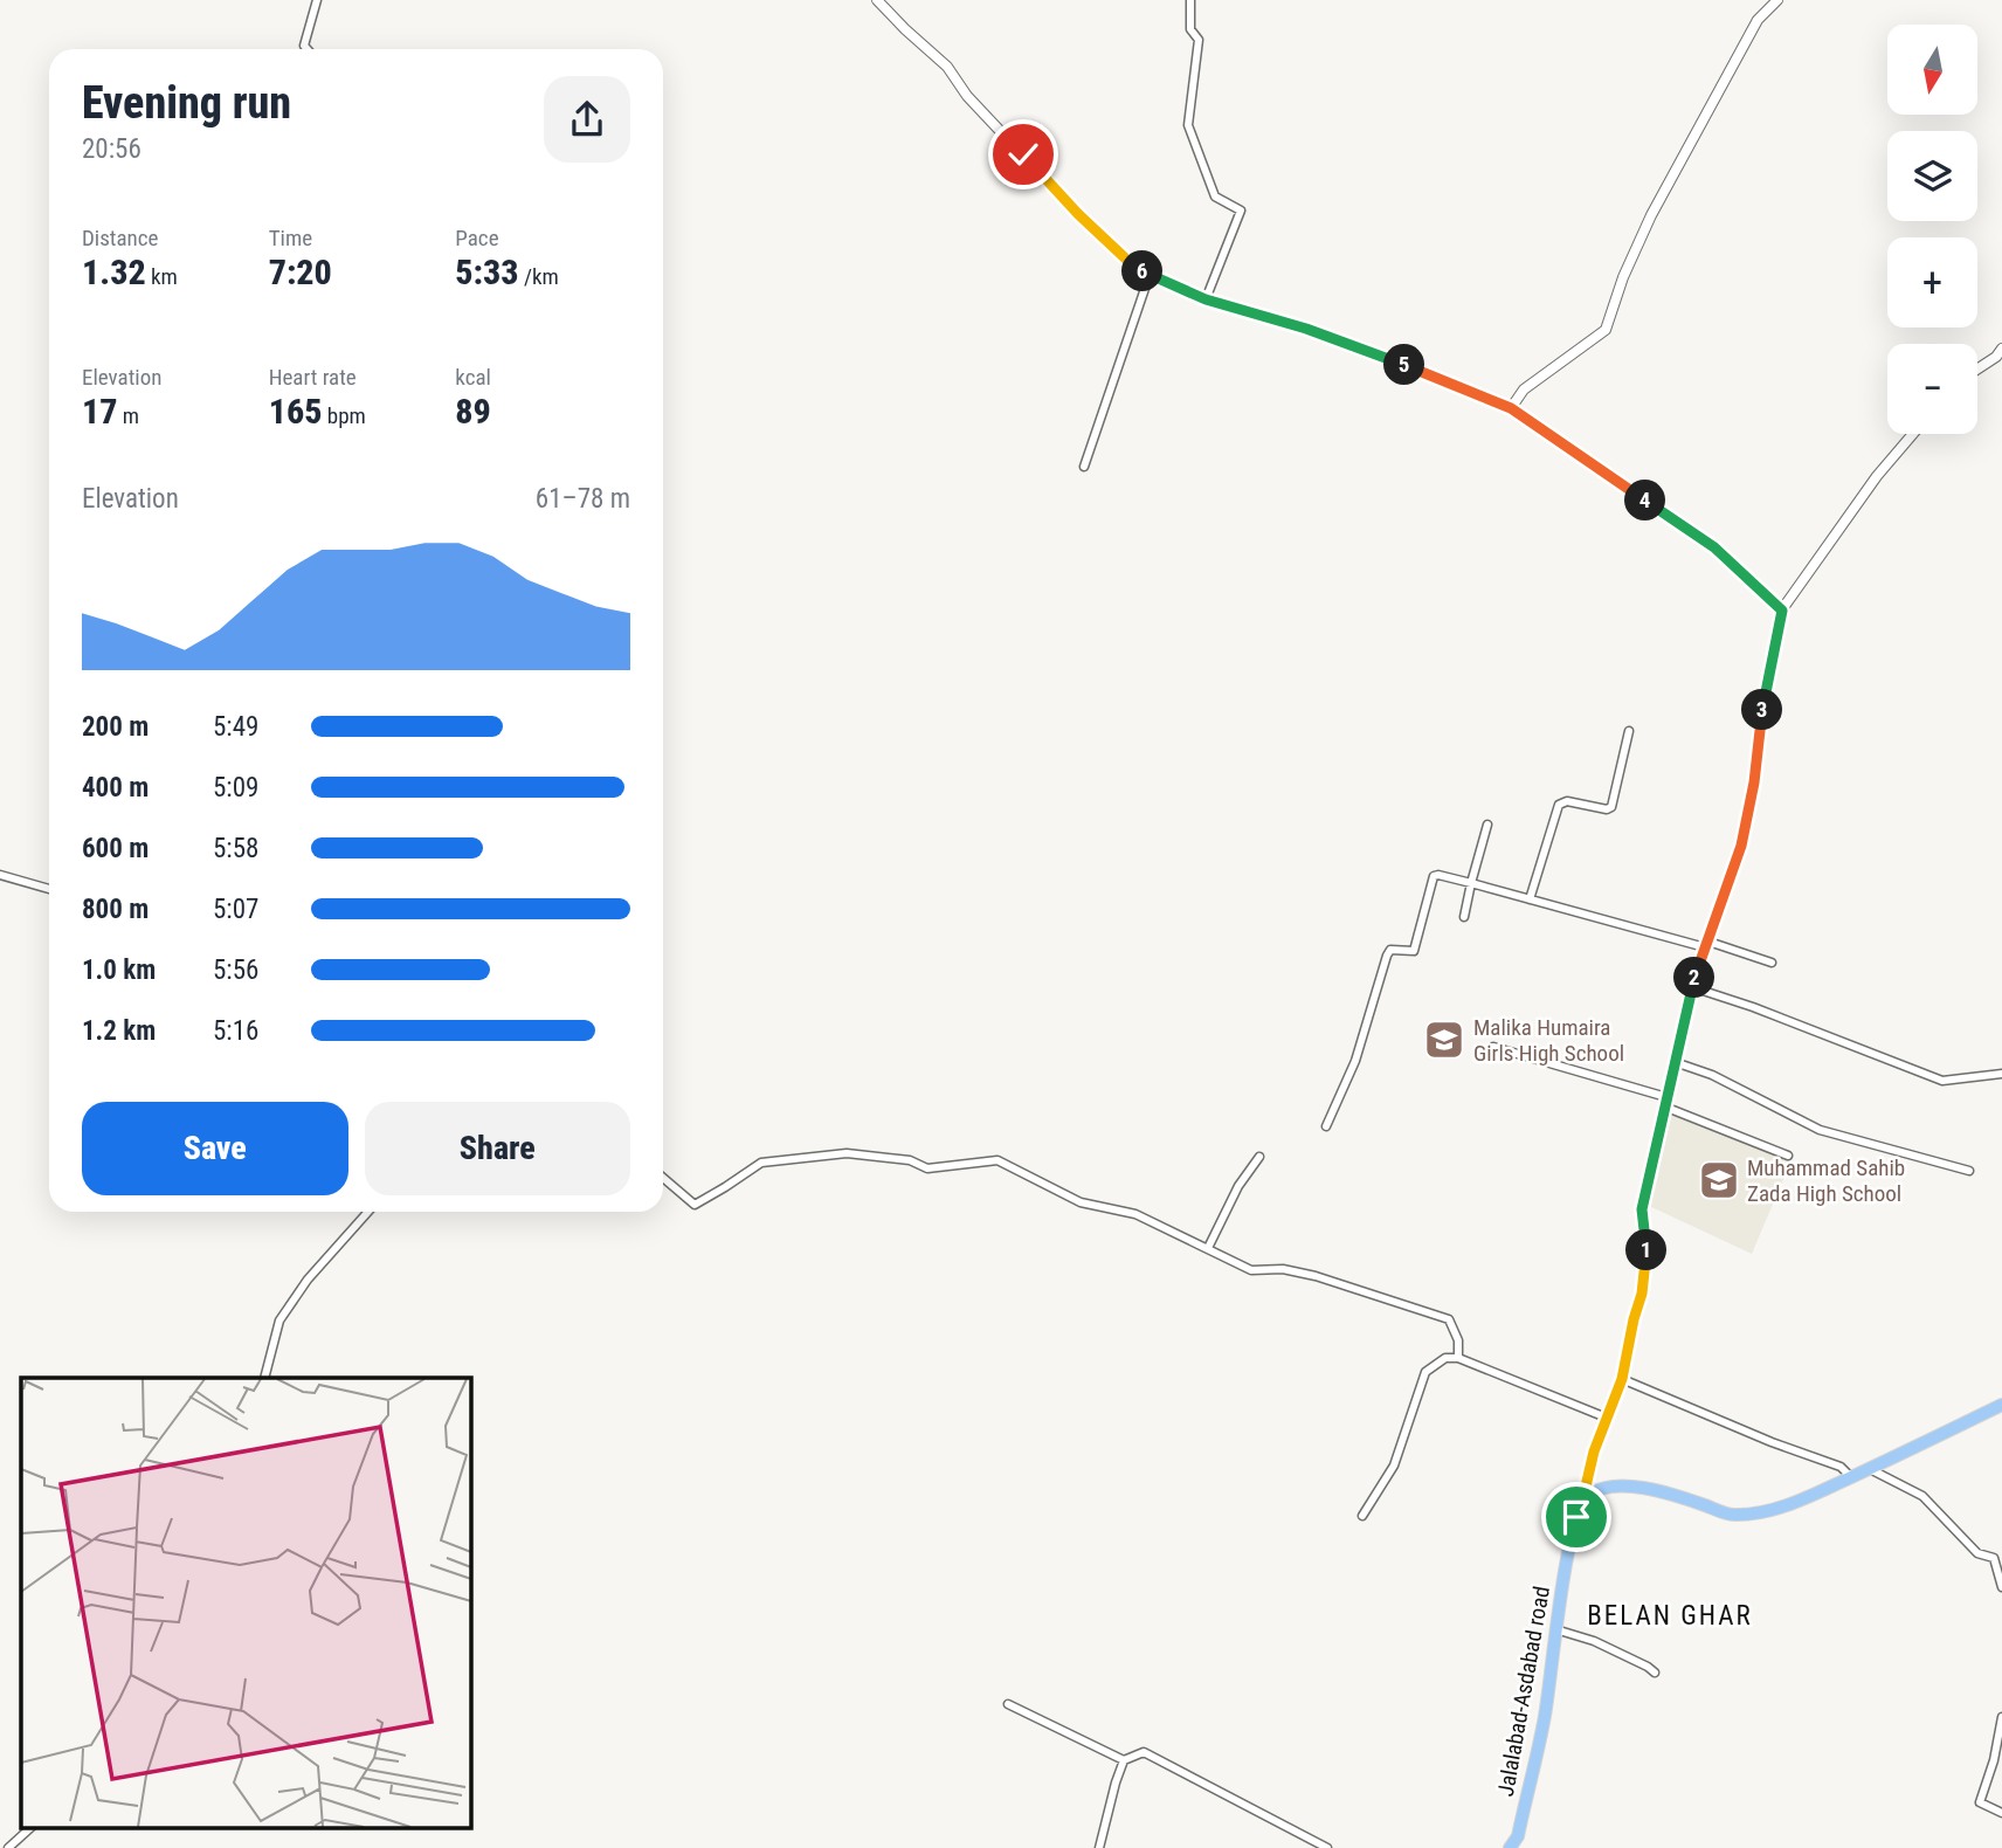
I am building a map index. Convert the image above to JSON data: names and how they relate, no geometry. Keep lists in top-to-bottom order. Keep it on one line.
{"streets":{"main road":["Jalalabad-Asdabad road"]},"districts":["BELAN GHAR"],"places":{"school or university":["Malika Humaira Girls High School","Muhammad Sahib Zada High School"]},"north":"bottom","page":{"map_buttons":["+","−"],"heading":["Evening run","20:56"],"stats":[["Distance","1.32 km"],["Time","7:20"],["Pace","5:33 /km"],["Elevation","17 m"],["Heart rate","165 bpm"],["kcal","89"]],"pins":["6","5","4","3","2","1"],"chart":["Elevation","61–78 m"],"list":[{"name":"200 m","note":"5:49"},{"name":"400 m","note":"5:09"},{"name":"600 m","note":"5:58"},{"name":"800 m","note":"5:07"},{"name":"1.0 km","note":"5:56"},{"name":"1.2 km","note":"5:16"}],"buttons":["Save","Share"]}}
